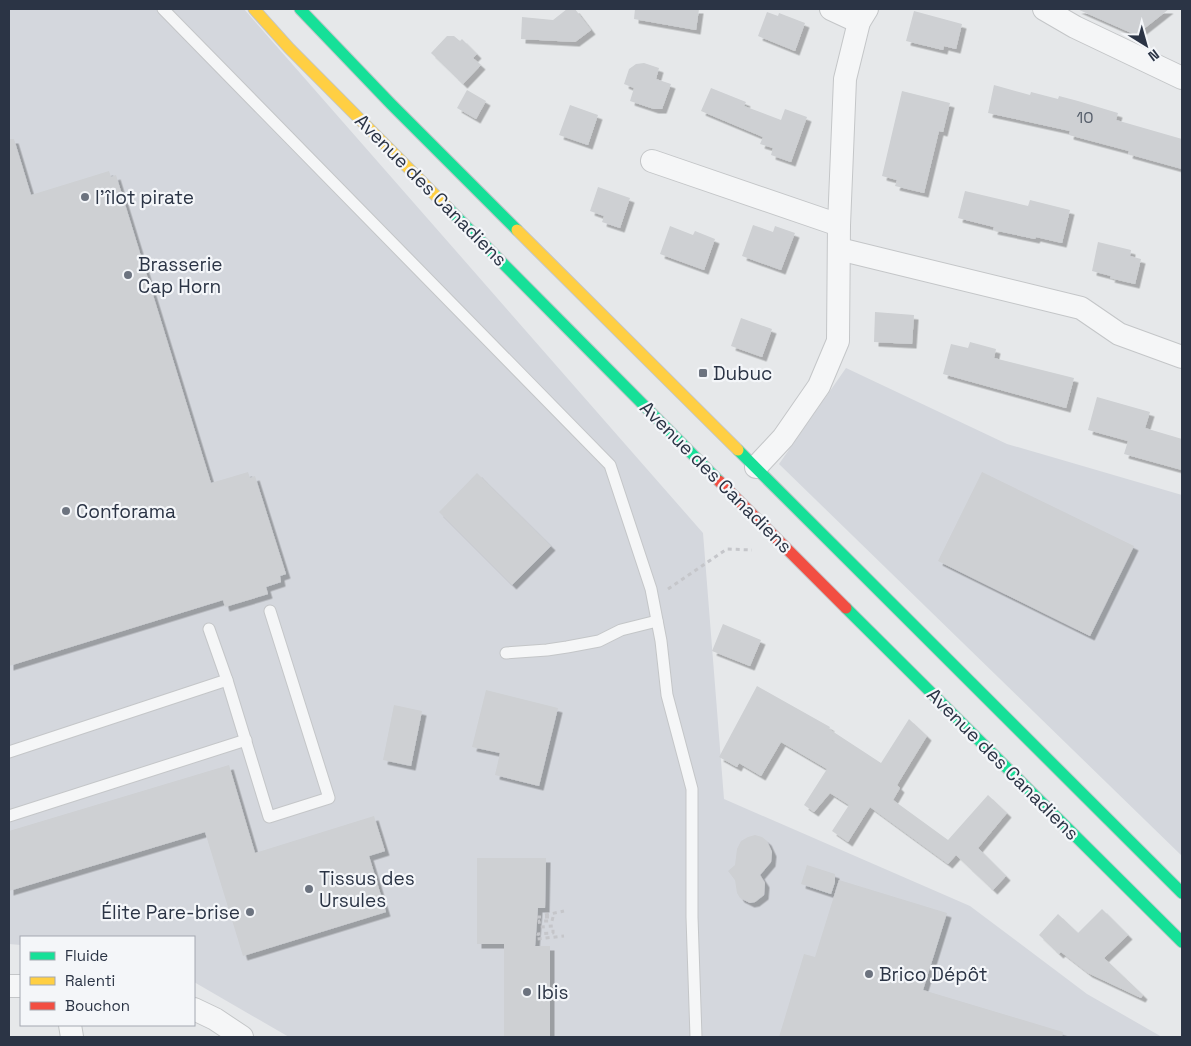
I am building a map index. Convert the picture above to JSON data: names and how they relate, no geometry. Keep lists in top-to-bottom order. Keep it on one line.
{"streets":{"main road":["Avenue des Canadiens"]},"places":{"other":["l'îlot pirate","Brasserie Cap Horn","Conforama","Tissus des Ursules","Élite Pare-brise","Brico Dépôt","Ibis"],"transit":["Dubuc"]},"house_numbers":["10"],"legend":["Fluide","Ralenti","Bouchon"],"north":"bottom right"}
